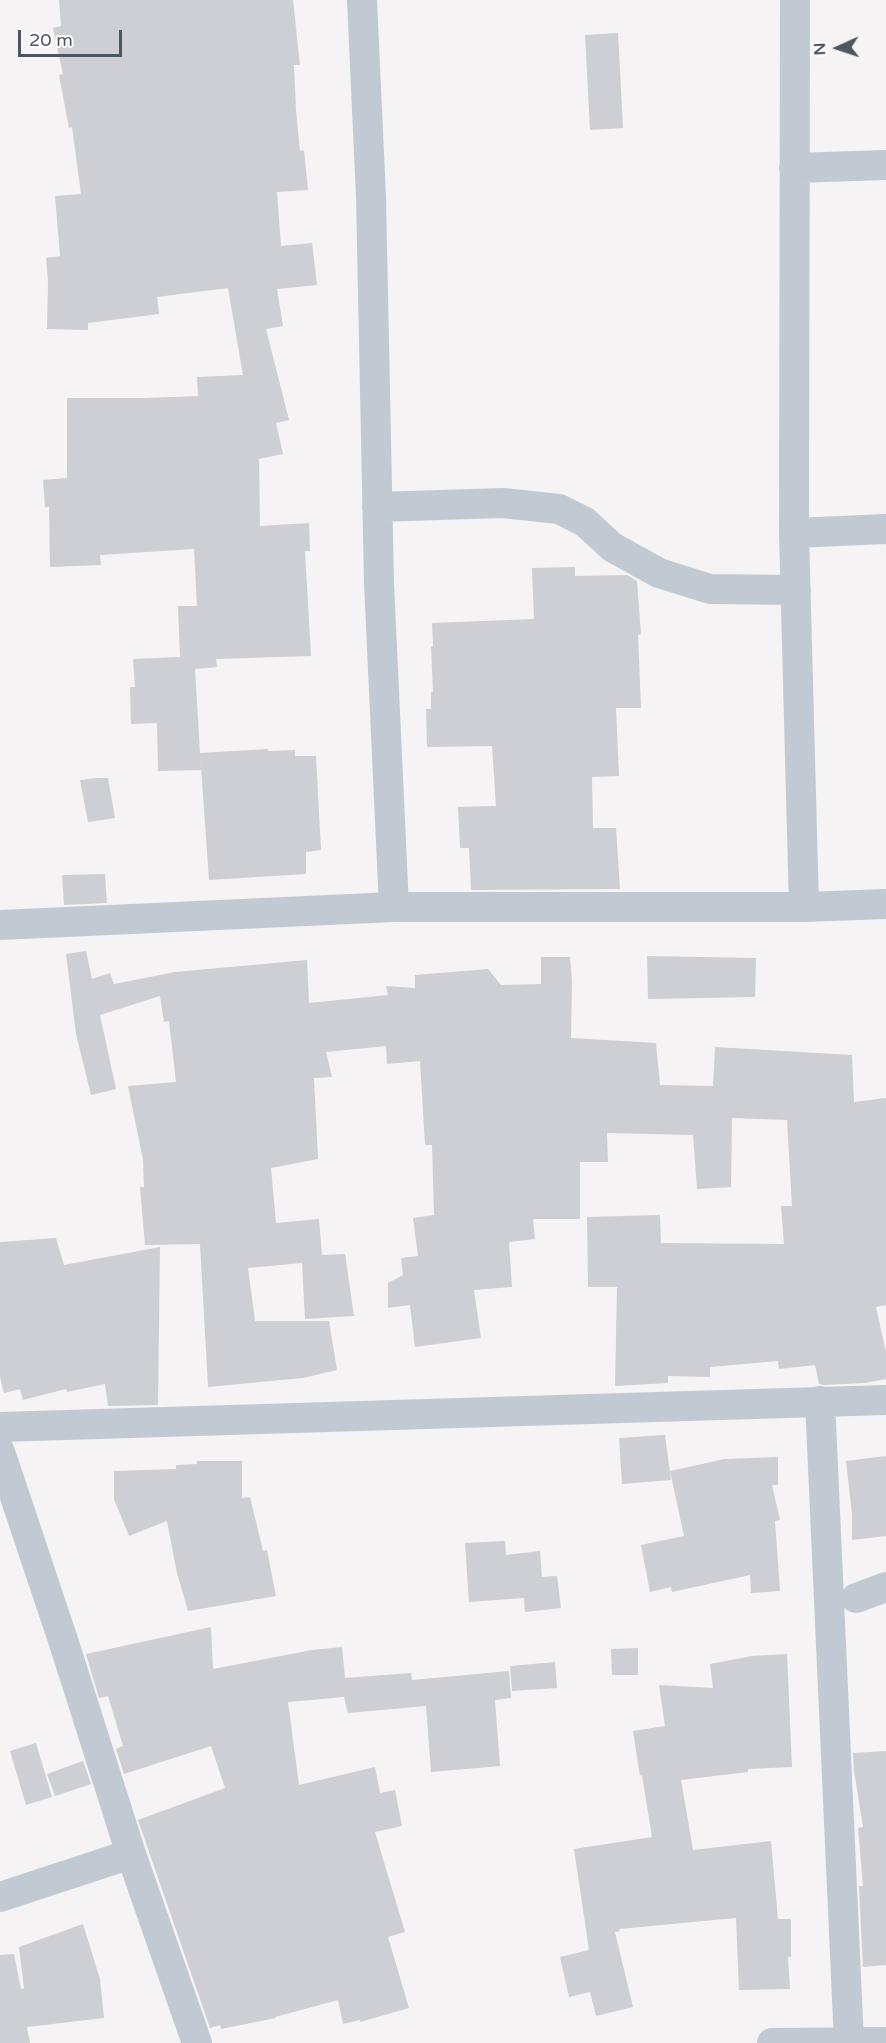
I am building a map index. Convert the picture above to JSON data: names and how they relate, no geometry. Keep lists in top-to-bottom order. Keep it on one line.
{"scale_bar":"20 m","north":"left"}
